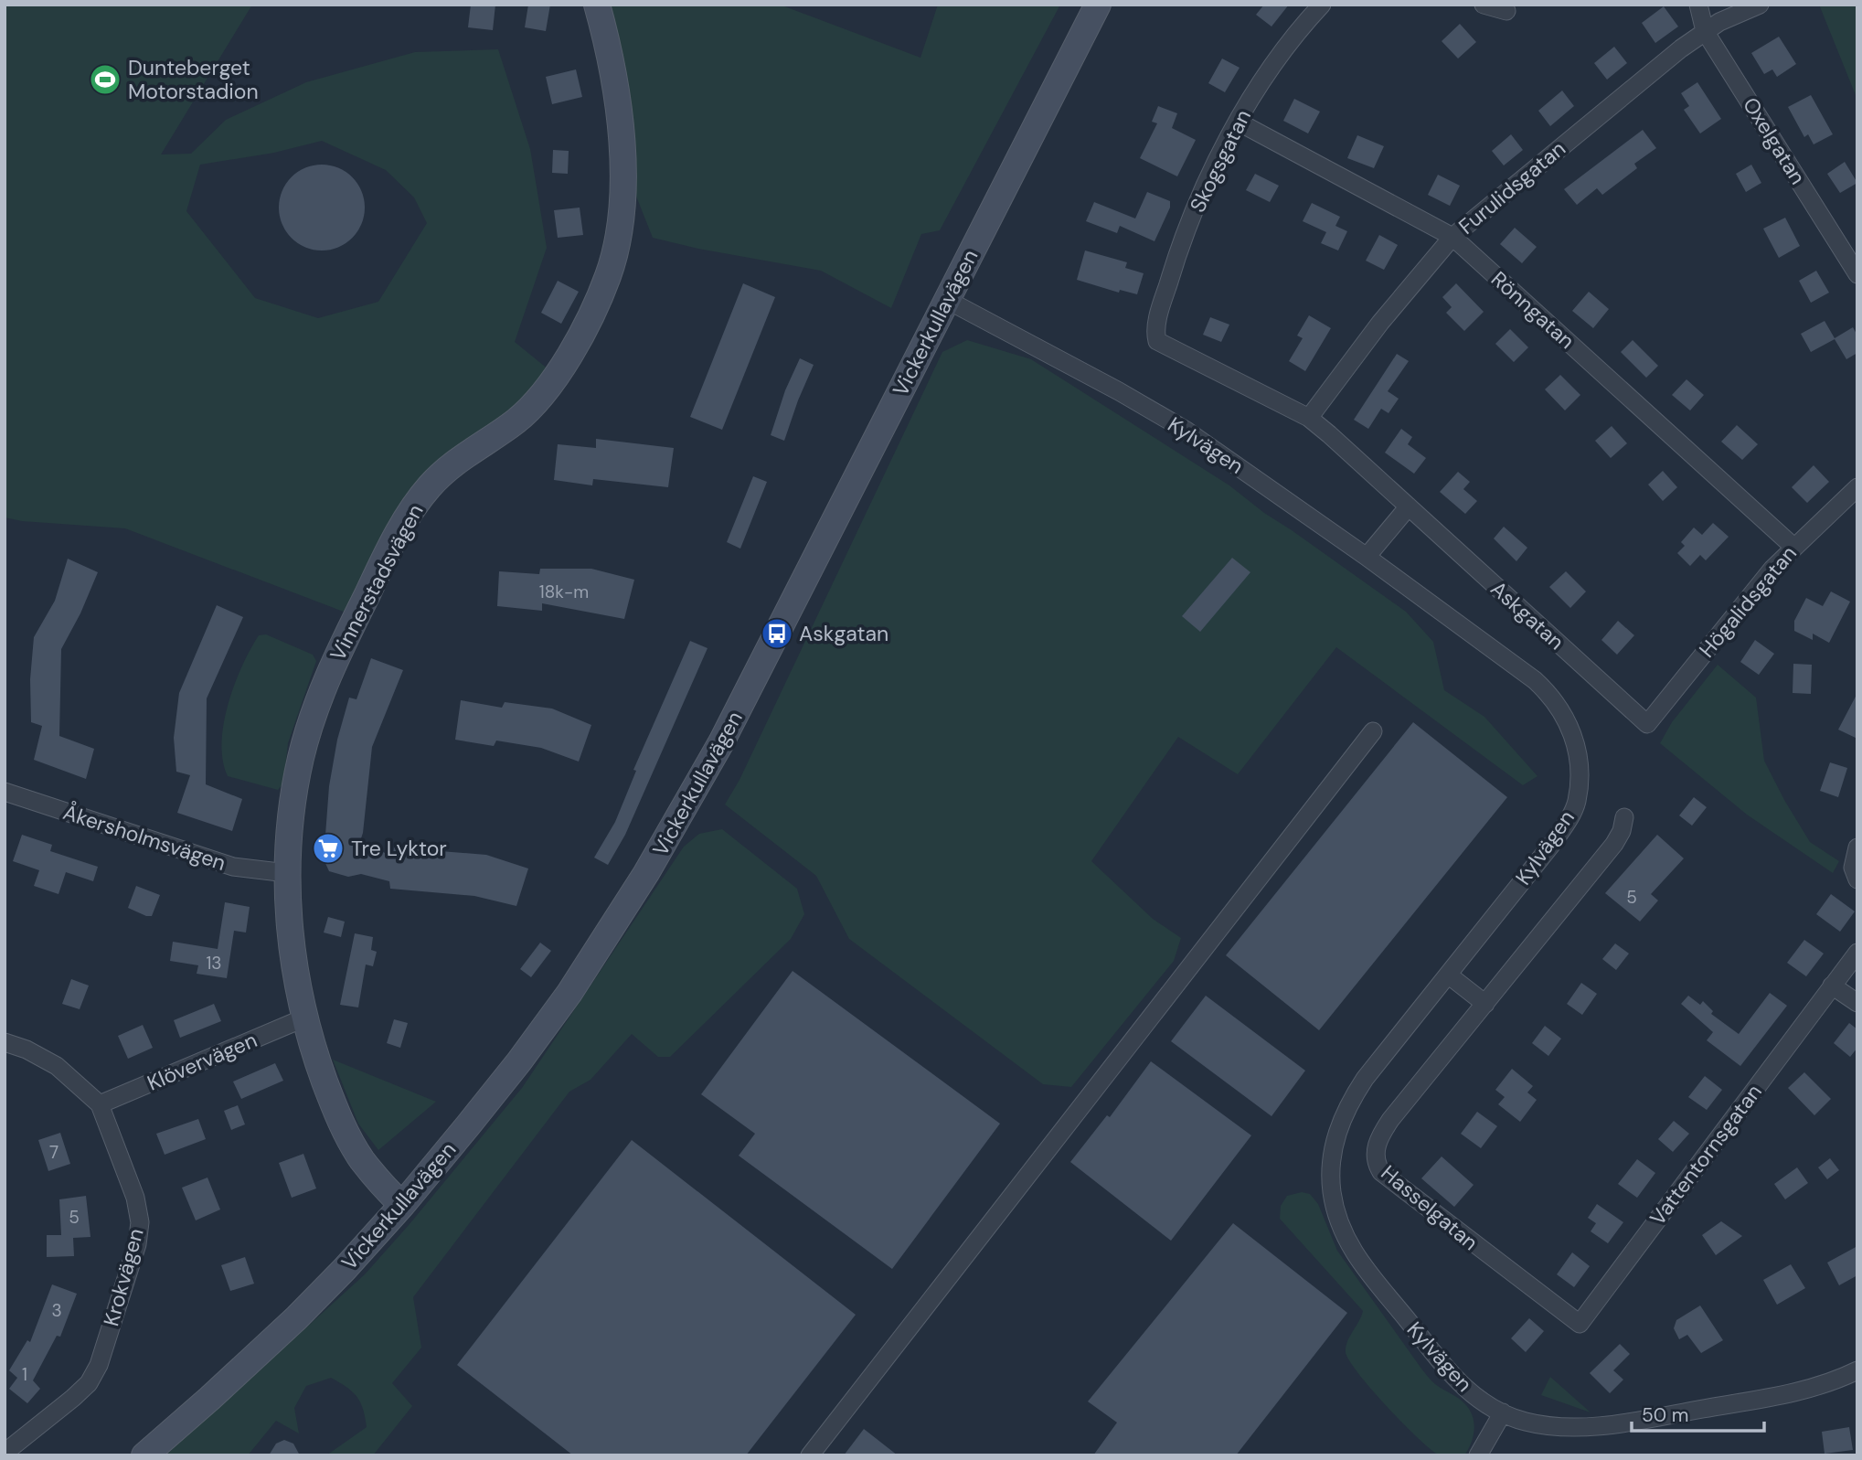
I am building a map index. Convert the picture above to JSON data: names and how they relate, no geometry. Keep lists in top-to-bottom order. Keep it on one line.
{"streets":{"main road":["Vickerkullavägen","Vinnerstadsvägen"],"street":["Oxelgatan","Skogsgatan","Furulidsgatan","Rönngatan","Kylvägen","Högalidsgatan","Askgatan","Åkersholmsvägen","Klövervägen","Vattentornsgatan","Hasselgatan","Krokvägen"]},"crossings":[["Oxelgatan","Furulidsgatan"],["Skogsgatan","Rönngatan"],["Skogsgatan","Askgatan"],["Furulidsgatan","Rönngatan"],["Furulidsgatan","Askgatan"],["Rönngatan","Högalidsgatan"],["Vickerkullavägen","Kylvägen"],["Vickerkullavägen","Vinnerstadsvägen"],["Vinnerstadsvägen","Åkersholmsvägen"],["Vinnerstadsvägen","Klövervägen"],["Högalidsgatan","Askgatan"],["Klövervägen","Krokvägen"],["Vattentornsgatan","Hasselgatan"]],"places":{"sports":["Dunteberget Motorstadion"],"bus stop":["Askgatan"],"supermarket":["Tre Lyktor"]},"house_numbers":["18k-m","5","13","7","5","3","1"],"scale_bar":"50 m"}
